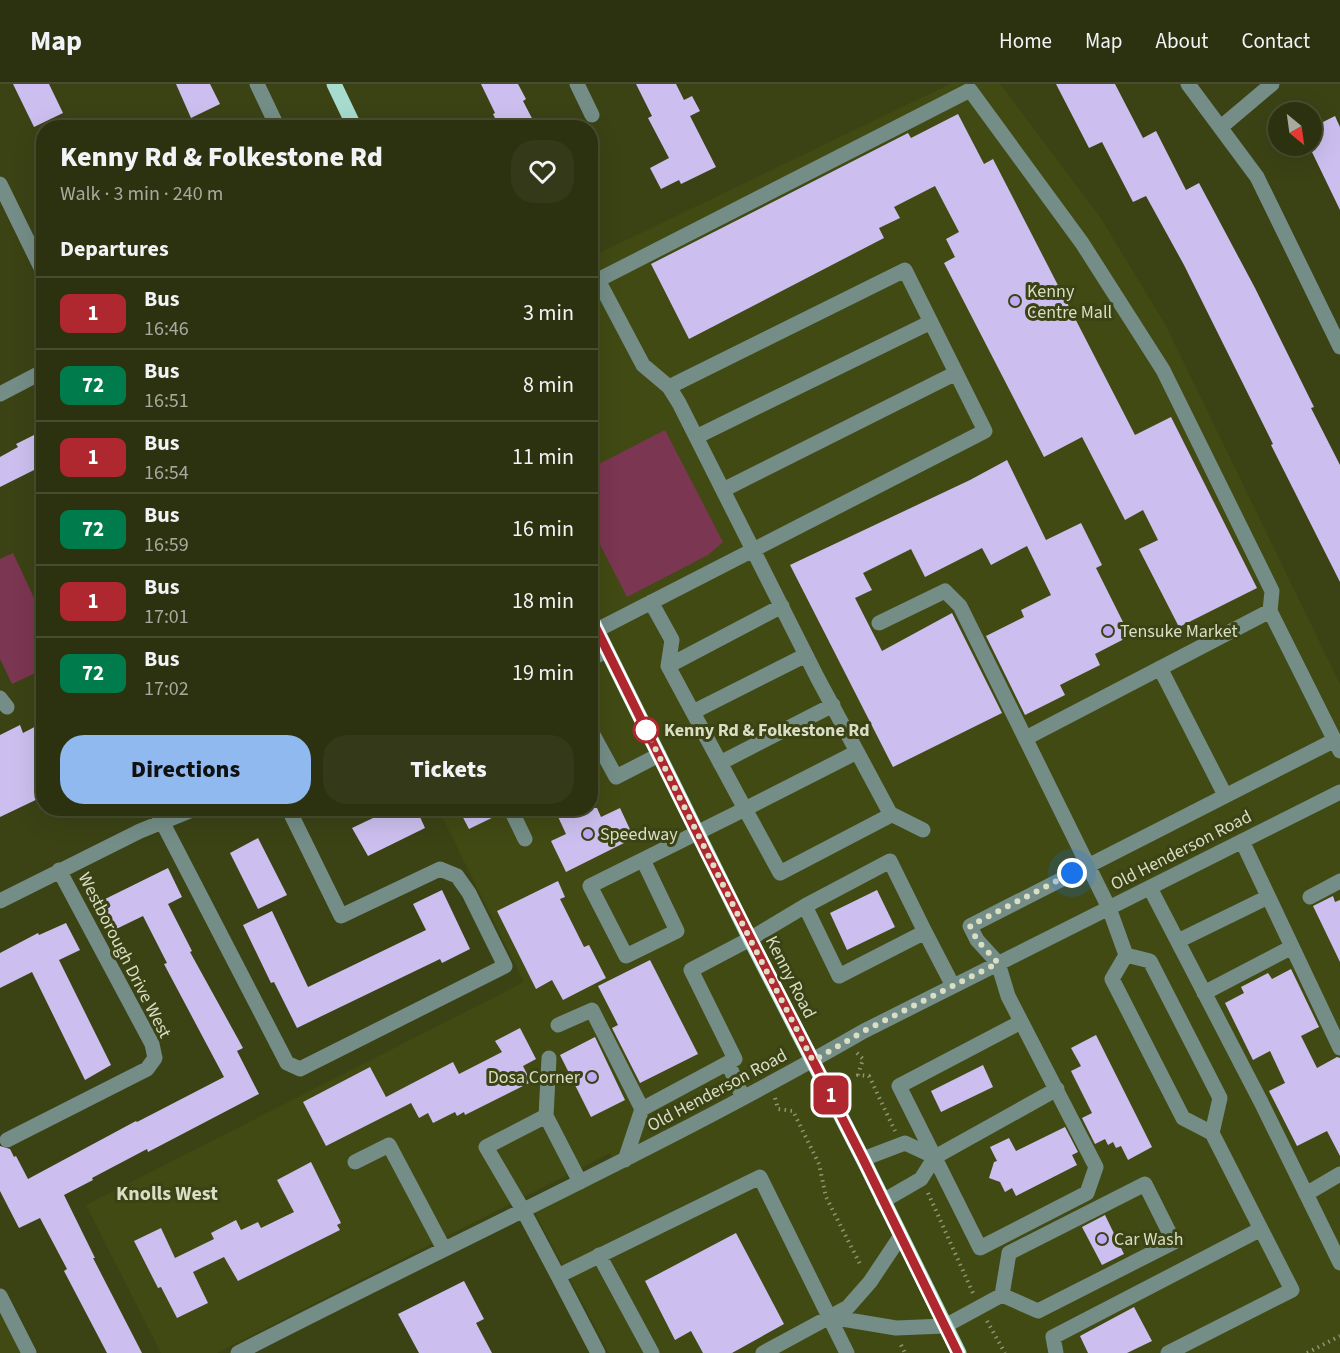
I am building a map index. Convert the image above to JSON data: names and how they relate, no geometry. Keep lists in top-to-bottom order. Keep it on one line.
{"streets":{"main road":["Kenny Road"],"street":["Old Henderson Road","Westborough Drive West"]},"crossings":[["Old Henderson Road","Kenny Road"]],"districts":["Knolls West"],"places":["Kenny Centre Mall","Tensuke Market","Kenny Rd & Folkestone Rd","Speedway","Dosa Corner","Car Wash"],"lines":["bus line 1"],"north":"bottom right","page":{"header":"Map","nav":["Home","Map","About","Contact"],"on_map":"1","heading":[["Kenny Rd & Folkestone Rd","Walk · 3 min · 240 m"],"Departures"],"list":[{"mark":"1","name":"Bus","note":"16:46","value":"3 min"},{"mark":"72","name":"Bus","note":"16:51","value":"8 min"},{"mark":"1","name":"Bus","note":"16:54","value":"11 min"},{"mark":"72","name":"Bus","note":"16:59","value":"16 min"},{"mark":"1","name":"Bus","note":"17:01","value":"18 min"},{"mark":"72","name":"Bus","note":"17:02","value":"19 min"}],"buttons":["Directions","Tickets"]}}
